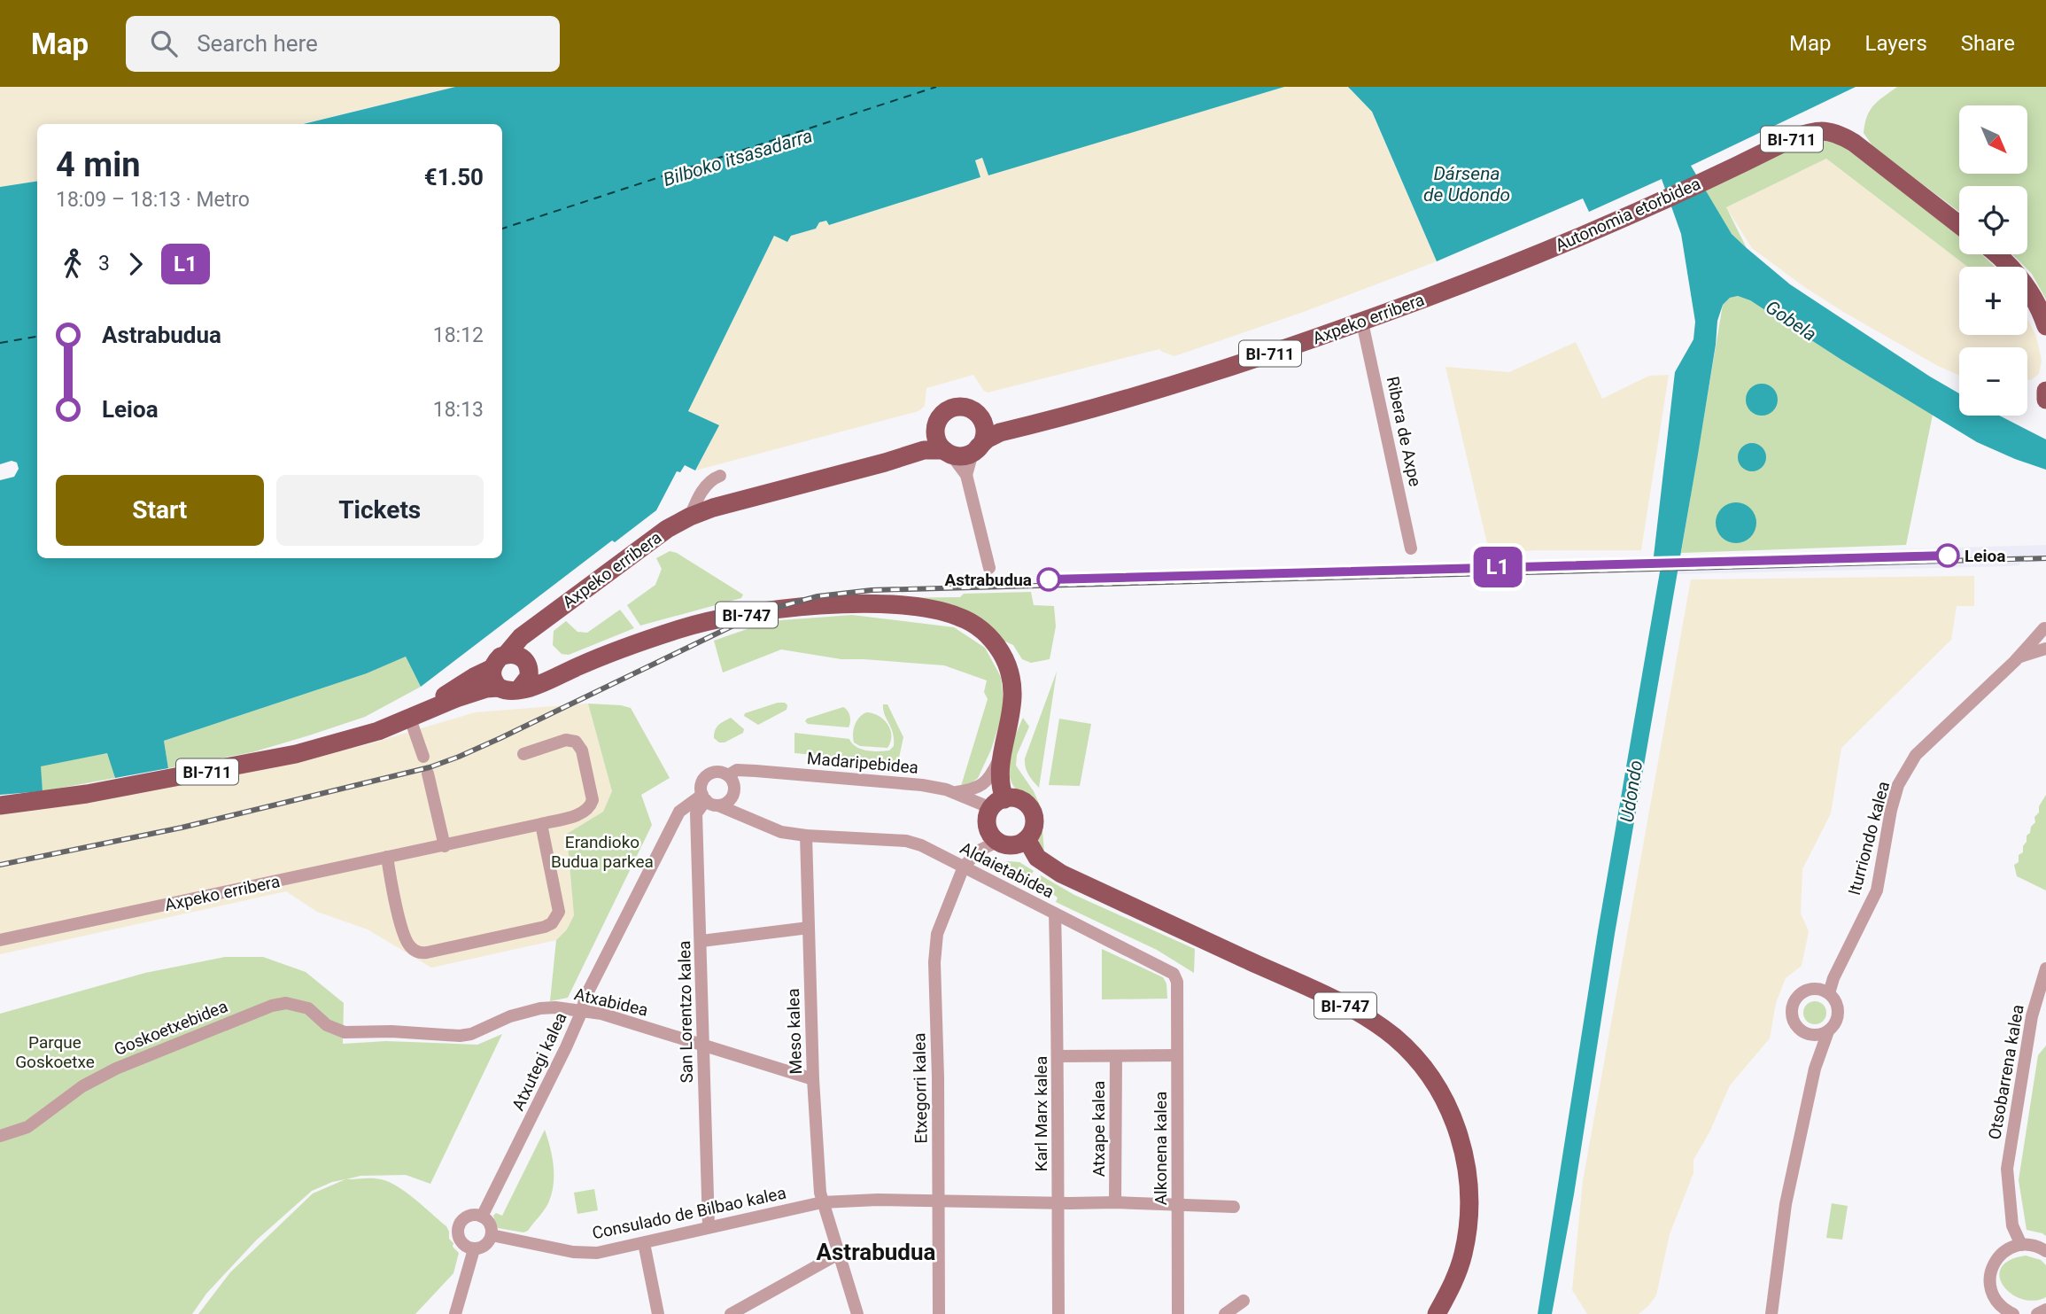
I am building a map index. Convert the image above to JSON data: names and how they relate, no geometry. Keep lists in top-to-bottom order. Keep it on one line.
{"streets":{"main road":["BI-711","Autonomia etorbidea","Axpeko erribera","BI-747"],"street":["Ribera de Axpe","Madaripebidea","Iturriondo kalea","Aldaietabidea","Atxabidea","San Lorentzo kalea","Goskoetxebidea","Meso kalea","Atxutegi kalea","Otsobarrena kalea","Etxegorri kalea","Karl Marx kalea","Atxape kalea","Alkonena kalea","Consulado de Bilbao kalea"]},"crossings":[["BI-711","Axpeko erribera"],["BI-711","BI-747"],["Autonomia etorbidea","Axpeko erribera"],["Axpeko erribera","Ribera de Axpe"],["Axpeko erribera","BI-747"],["BI-747","Madaripebidea"],["Madaripebidea","San Lorentzo kalea"],["Madaripebidea","Atxutegi kalea"],["Aldaietabidea","Meso kalea"],["Aldaietabidea","Etxegorri kalea"],["Aldaietabidea","Karl Marx kalea"],["Aldaietabidea","Alkonena kalea"],["Atxabidea","San Lorentzo kalea"],["Atxabidea","Goskoetxebidea"],["Atxabidea","Meso kalea"],["Atxabidea","Atxutegi kalea"],["San Lorentzo kalea","Atxutegi kalea"],["San Lorentzo kalea","Consulado de Bilbao kalea"],["Meso kalea","Consulado de Bilbao kalea"],["Atxutegi kalea","Consulado de Bilbao kalea"],["Etxegorri kalea","Consulado de Bilbao kalea"]],"districts":["Astrabudua"],"water":["Bilboko itsasadarra","Dársena de Udondo","Gobela","Udondo"],"parks":["Erandioko Budua parkea","Parque Goskoetxe"],"places":["Leioa","Astrabudua"],"lines":["metro line L1"],"north":"bottom right","page":{"header":"Map","search":"Search here","nav":["Map","Layers","Share"],"on_map":"L1","map_buttons":["+","−"],"heading":["4 min","18:09 – 18:13 · Metro","€1.50"],"legs":["3","L1"],"list":[{"name":"Astrabudua","value":"18:12"},{"name":"Leioa","value":"18:13"}],"buttons":["Start","Tickets"]}}
